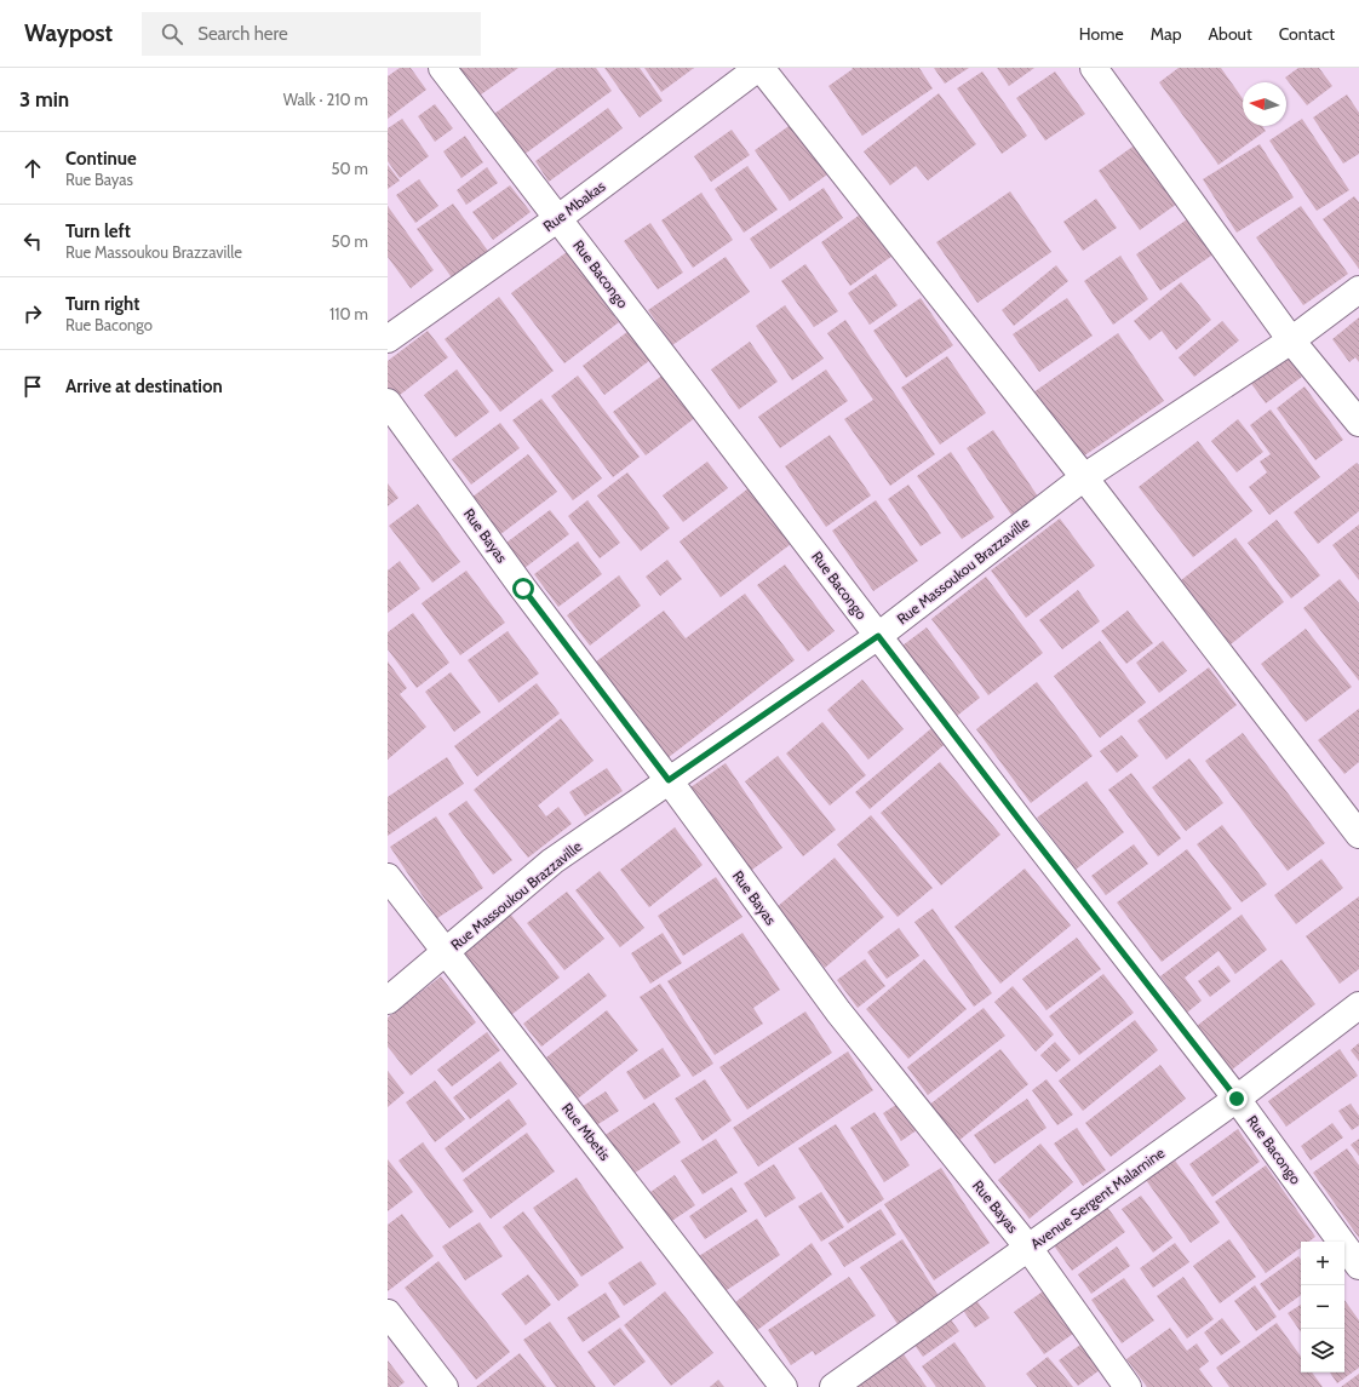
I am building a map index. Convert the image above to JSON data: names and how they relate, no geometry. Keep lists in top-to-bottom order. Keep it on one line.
{"streets":{"street":["Rue Mbakas","Rue Bacongo","Rue Bayas","Rue Massoukou Brazzaville","Rue Mbetis","Avenue Sergent Malamine"]},"crossings":[["Rue Mbakas","Rue Bacongo"],["Rue Bacongo","Rue Massoukou Brazzaville"],["Rue Bacongo","Avenue Sergent Malamine"],["Rue Bayas","Rue Massoukou Brazzaville"],["Rue Bayas","Avenue Sergent Malamine"],["Rue Massoukou Brazzaville","Rue Mbetis"]],"north":"left","page":{"header":"Waypost","search":"Search here","nav":["Home","Map","About","Contact"],"heading":["3 min","Walk · 210 m"],"list":[["Continue","Rue Bayas","50 m"],["Turn left","Rue Massoukou Brazzaville","50 m"],["Turn right","Rue Bacongo","110 m"],"Arrive at destination"],"map_buttons":["+","−"]}}
